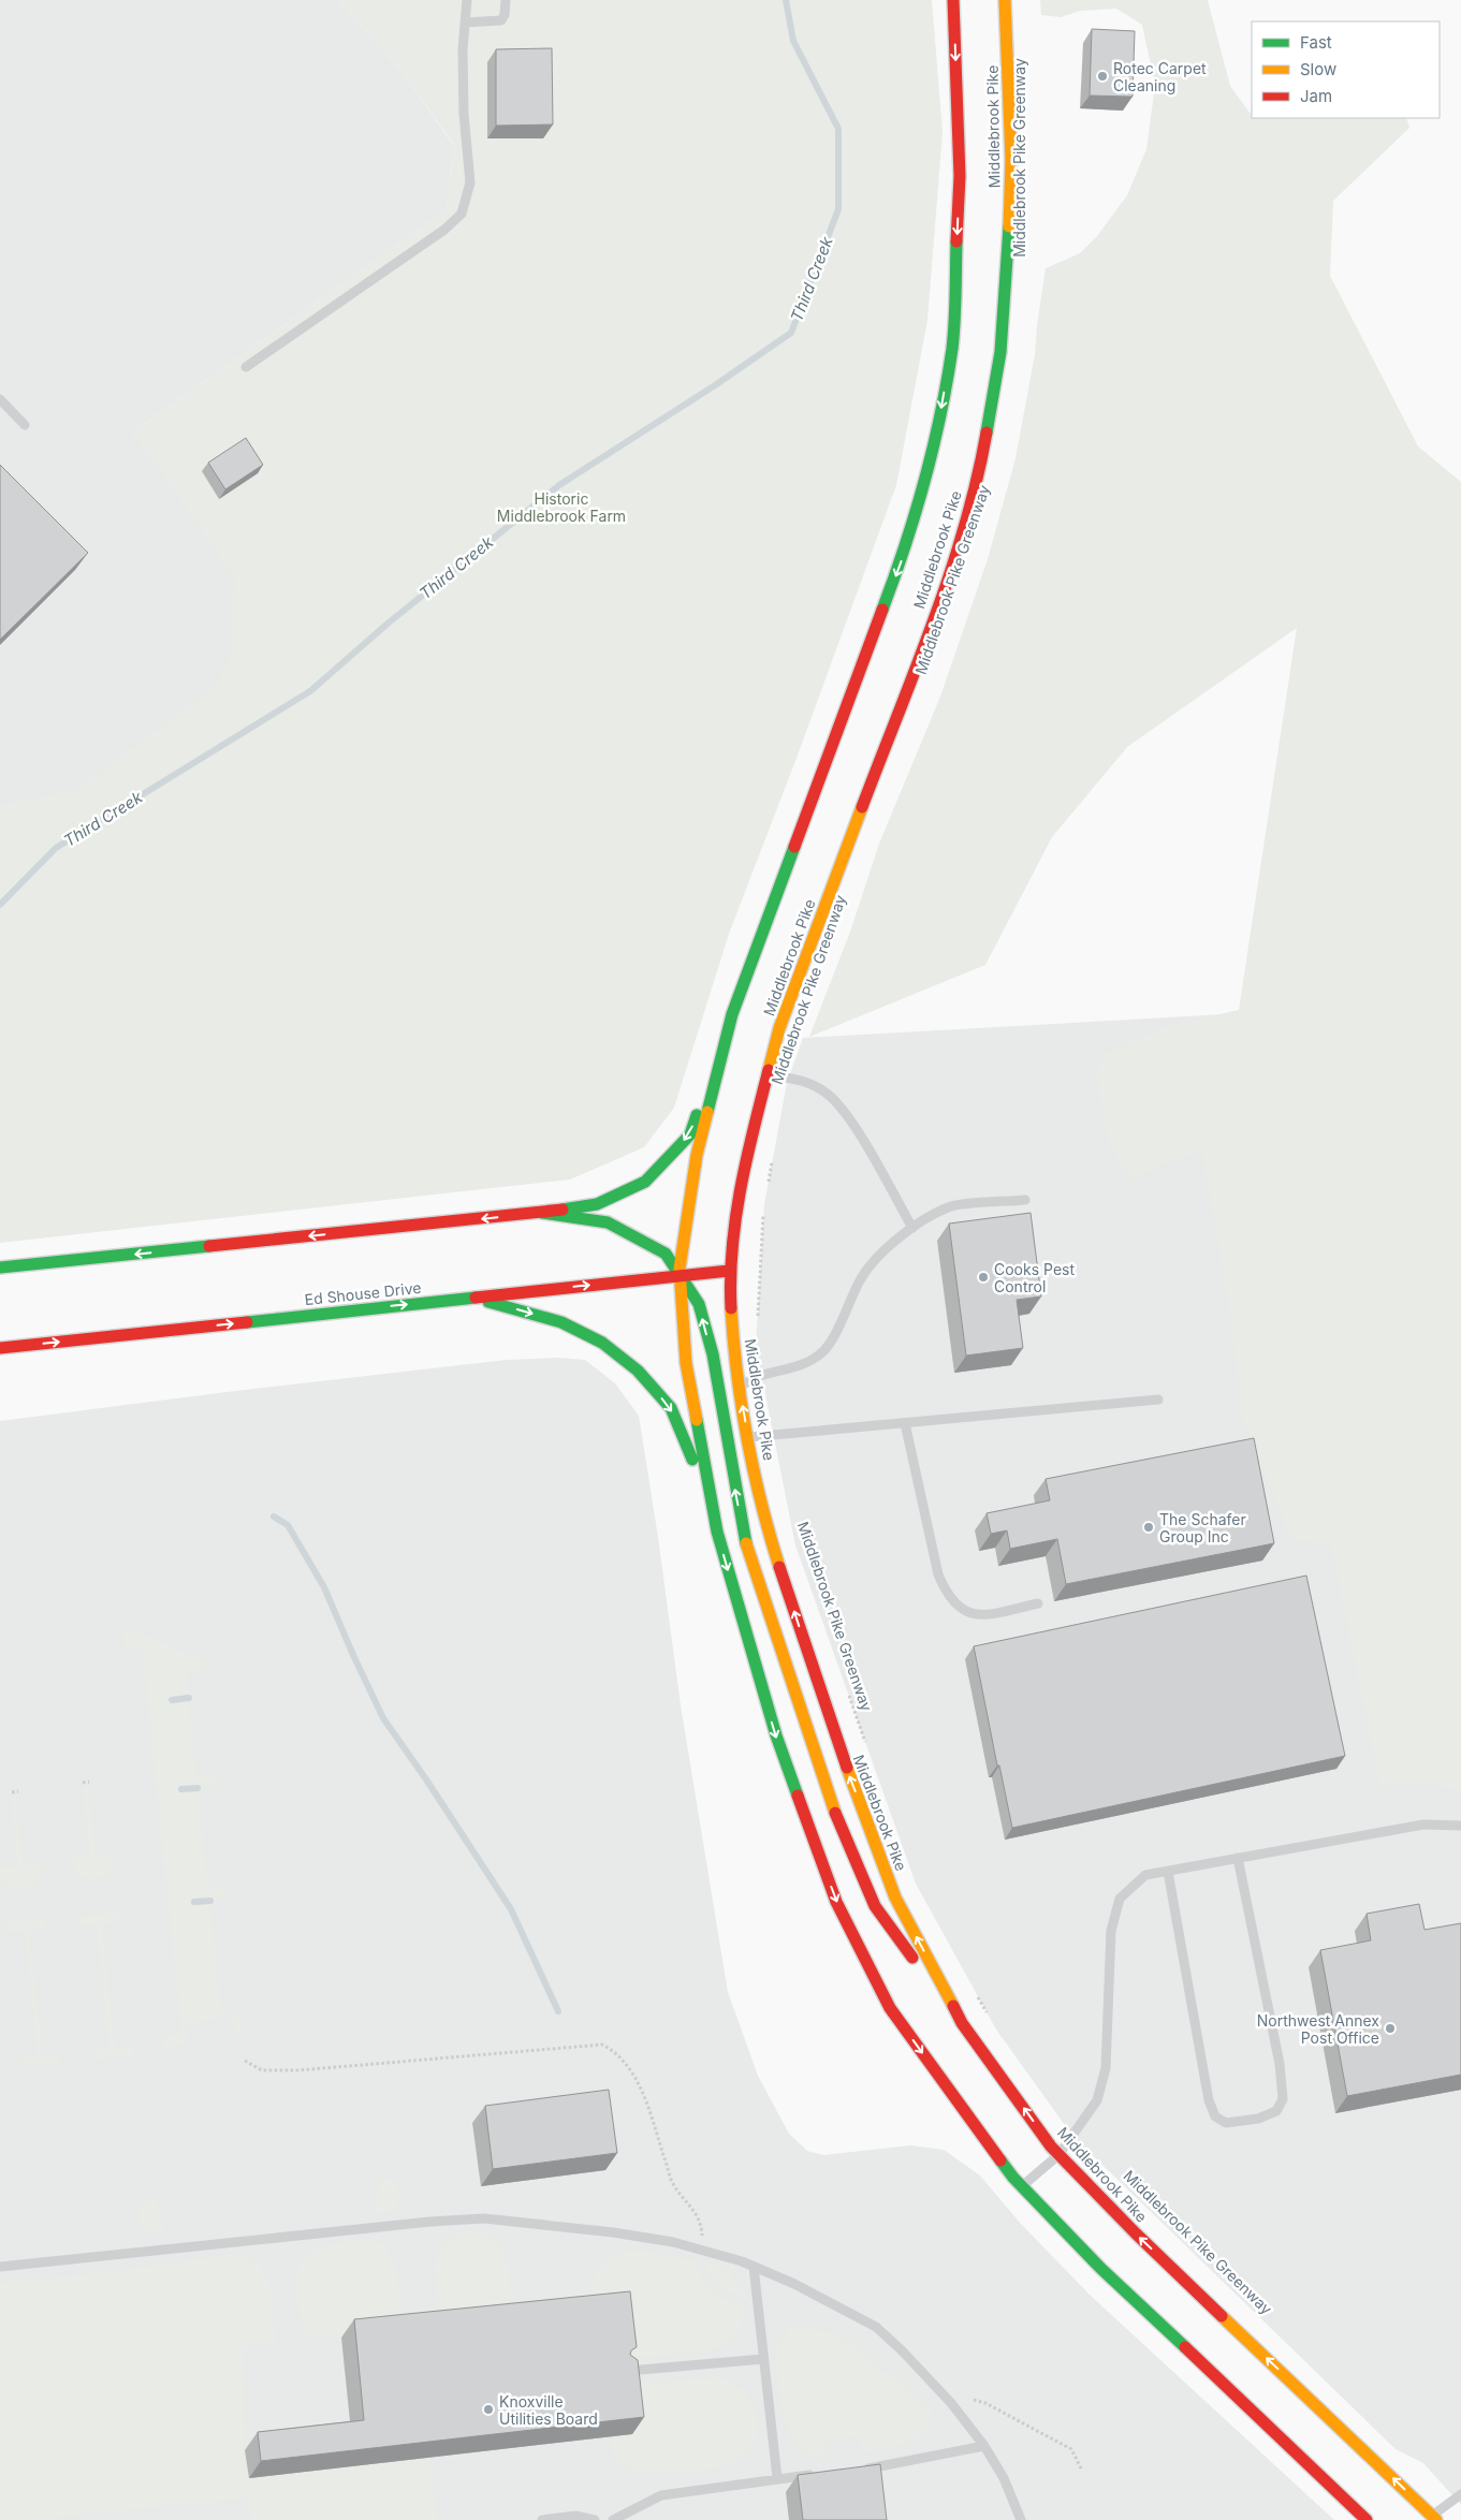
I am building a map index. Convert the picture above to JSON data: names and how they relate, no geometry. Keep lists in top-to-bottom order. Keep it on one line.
{"streets":{"main road":["Middlebrook Pike","Ed Shouse Drive"],"path":["Middlebrook Pike Greenway"]},"crossings":[["Middlebrook Pike","Ed Shouse Drive"]],"water":["Third Creek"],"parks":["Historic Middlebrook Farm"],"places":["Rotec Carpet Cleaning","Cooks Pest Control","The Schafer Group Inc","Northwest Annex Post Office","Knoxville Utilities Board"],"legend":["Fast","Slow","Jam"]}
